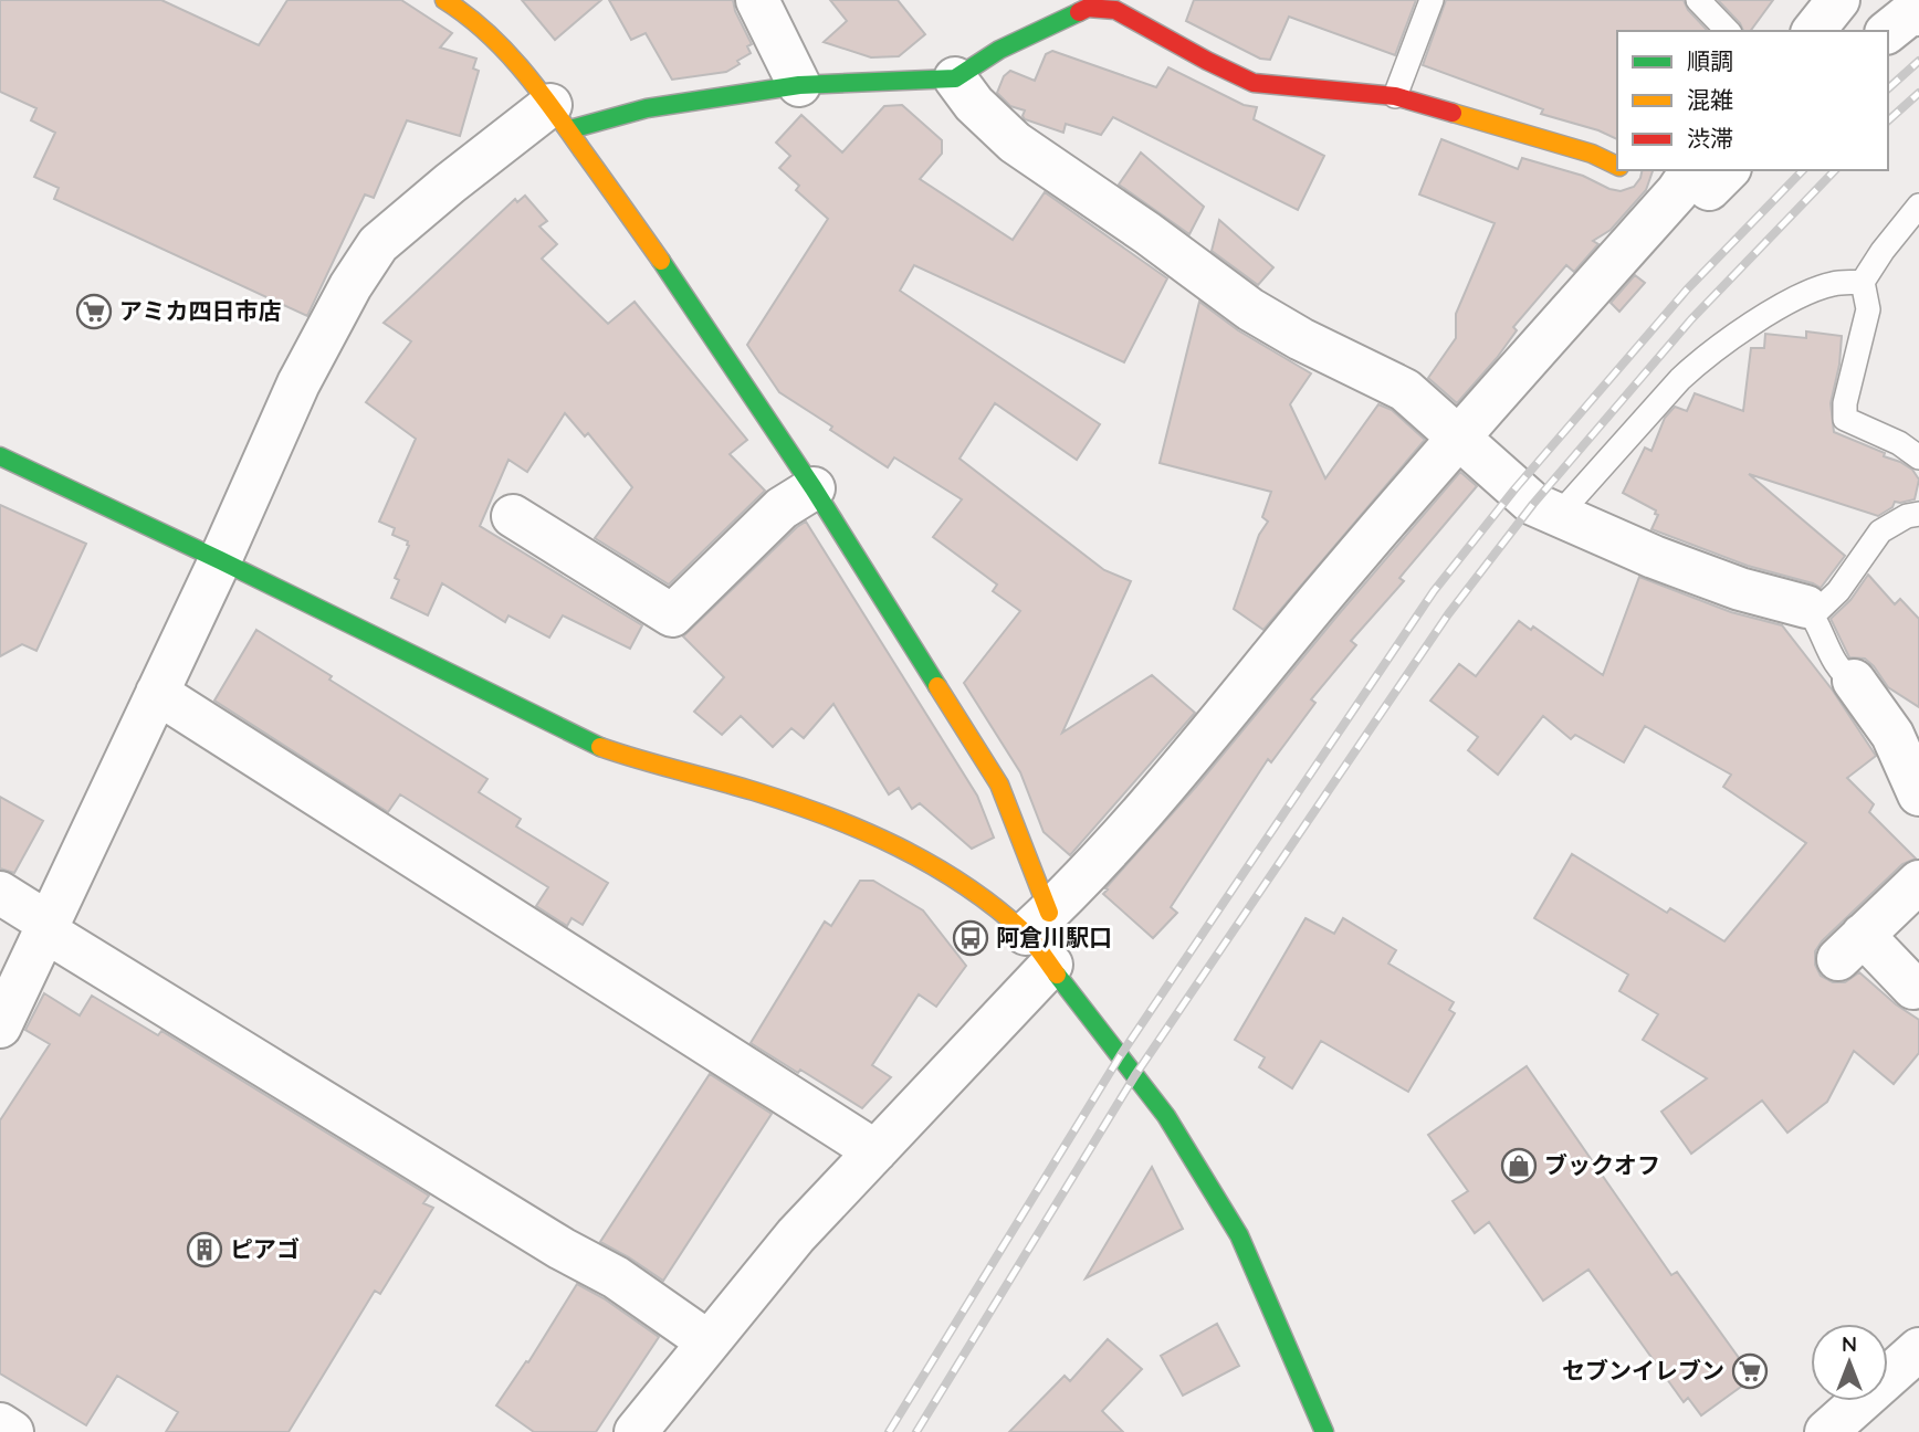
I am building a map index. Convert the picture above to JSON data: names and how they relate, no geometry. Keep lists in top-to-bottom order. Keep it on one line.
{"places":{"supermarket":["アミカ四日市店","セブンイレブン"],"bus stop":["阿倉川駅口"],"shop":["ブックオフ"],"building":["ピアゴ"]},"legend":["順調","混雑","渋滞"],"north":"top"}
